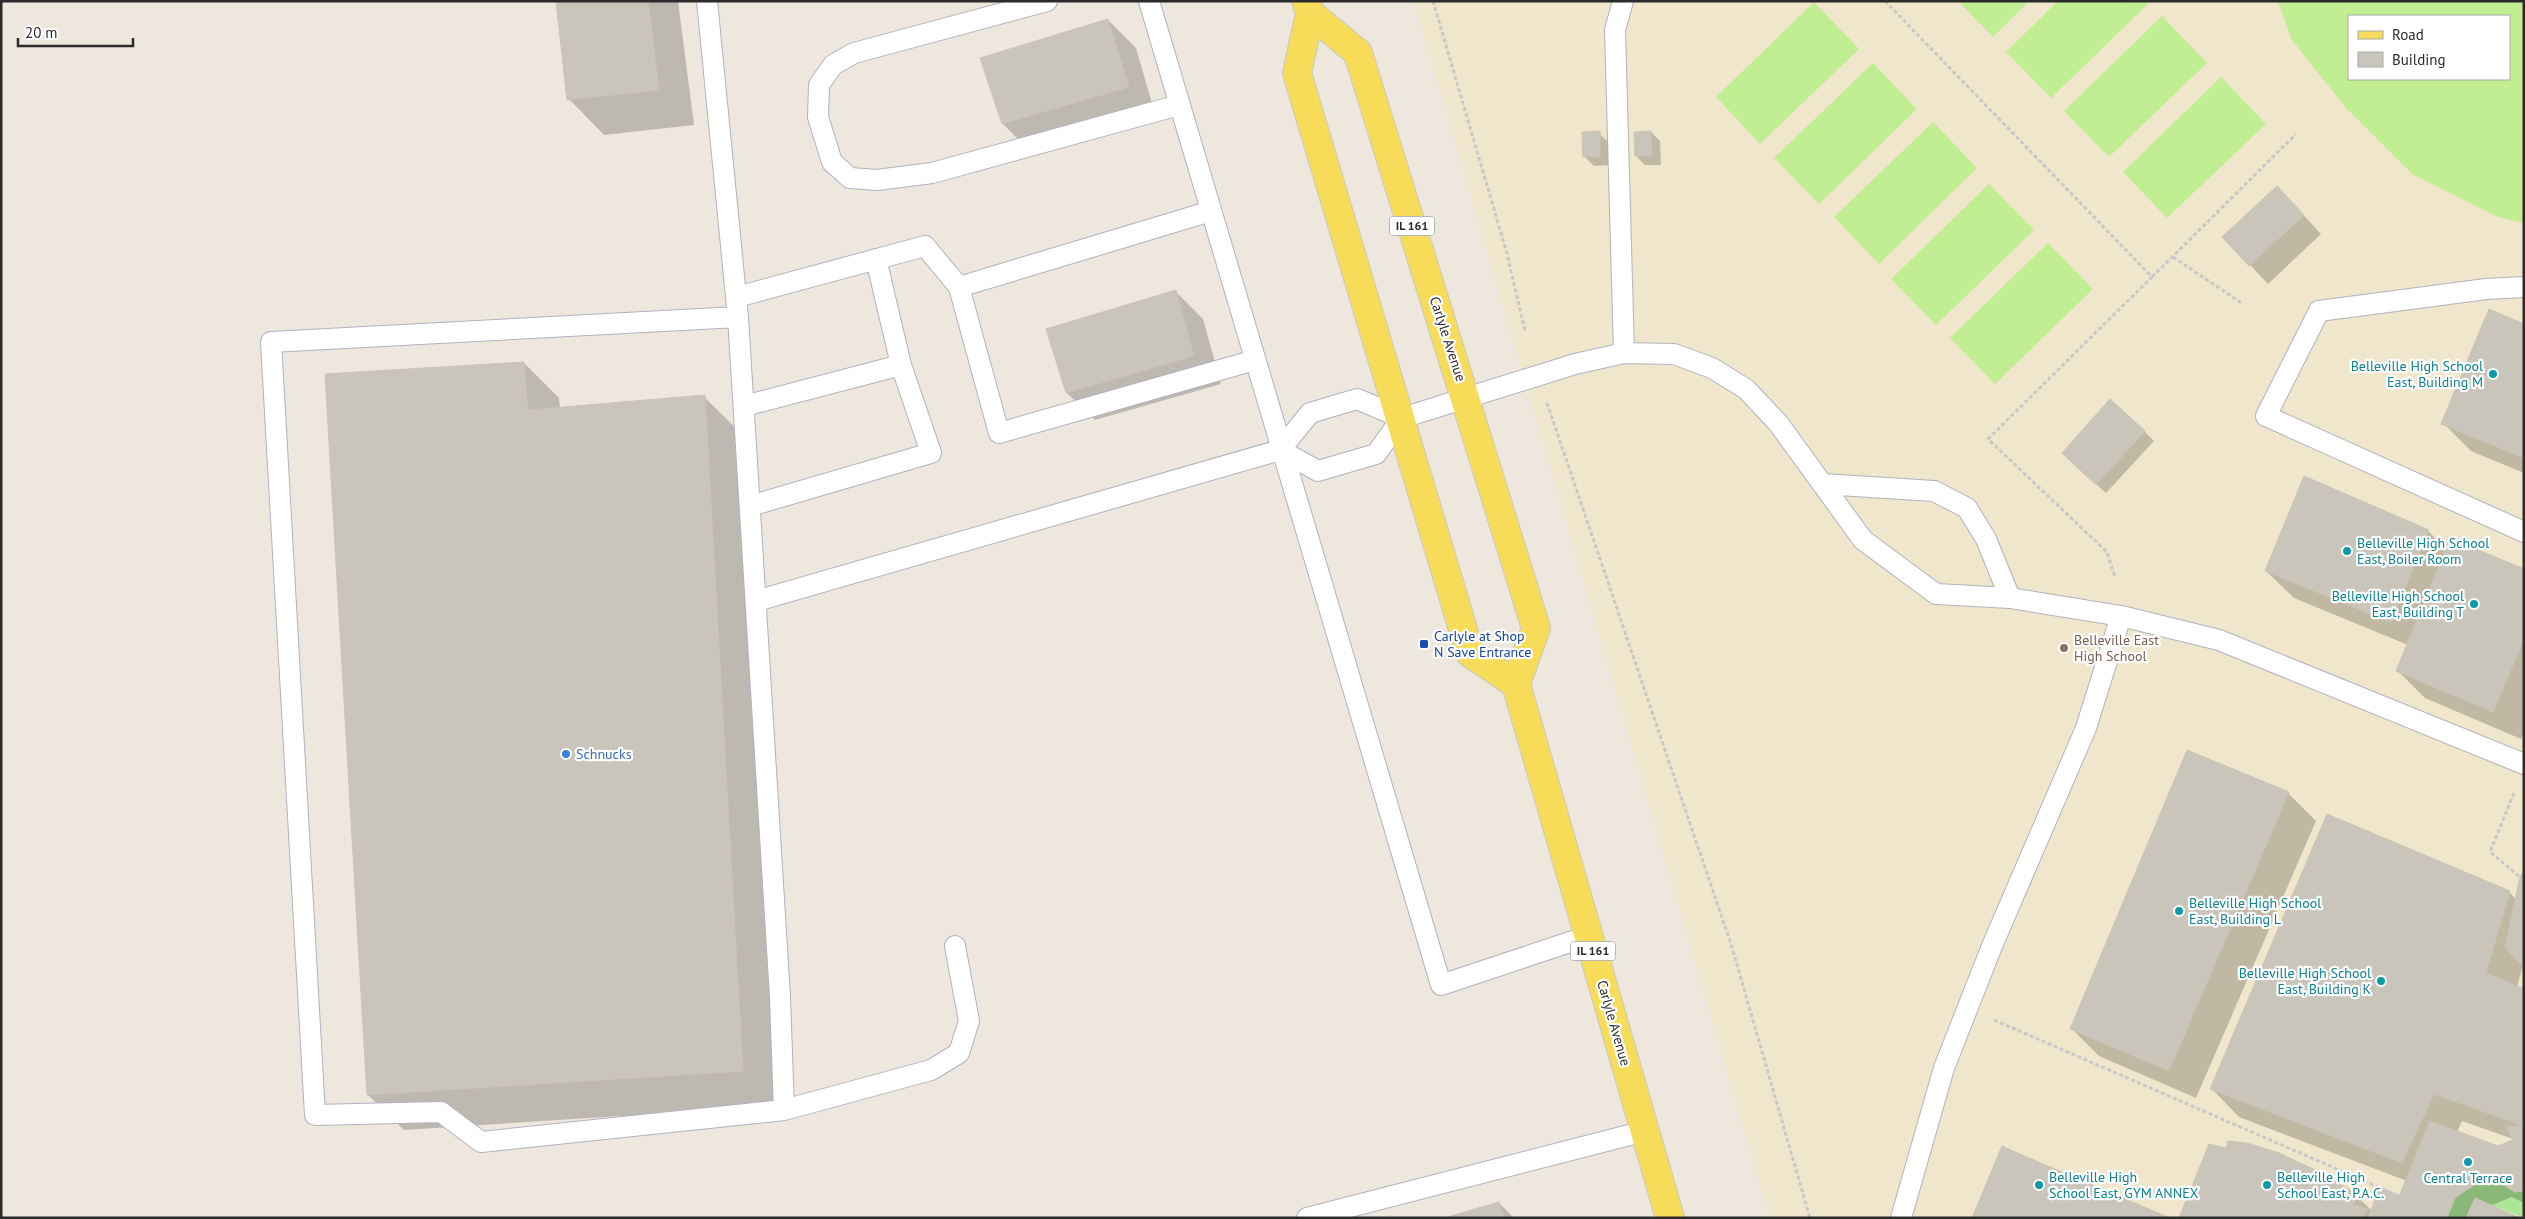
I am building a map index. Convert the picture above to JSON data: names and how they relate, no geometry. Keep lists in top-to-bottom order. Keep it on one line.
{"streets":{"main road":["IL 161","Carlyle Avenue"]},"places":{"other":["Belleville High School East, Building M","Belleville High School East, Boiler Room","Belleville High School East, Building T","Belleville East High School","Schnucks","Belleville High School East, Building L","Belleville High School East, Building K","Central Terrace","Belleville High School East, GYM ANNEX","Belleville High School East, P.A.C."],"transit":["Carlyle at Shop N Save Entrance"]},"legend":["Road","Building"],"scale_bar":"20 m"}
